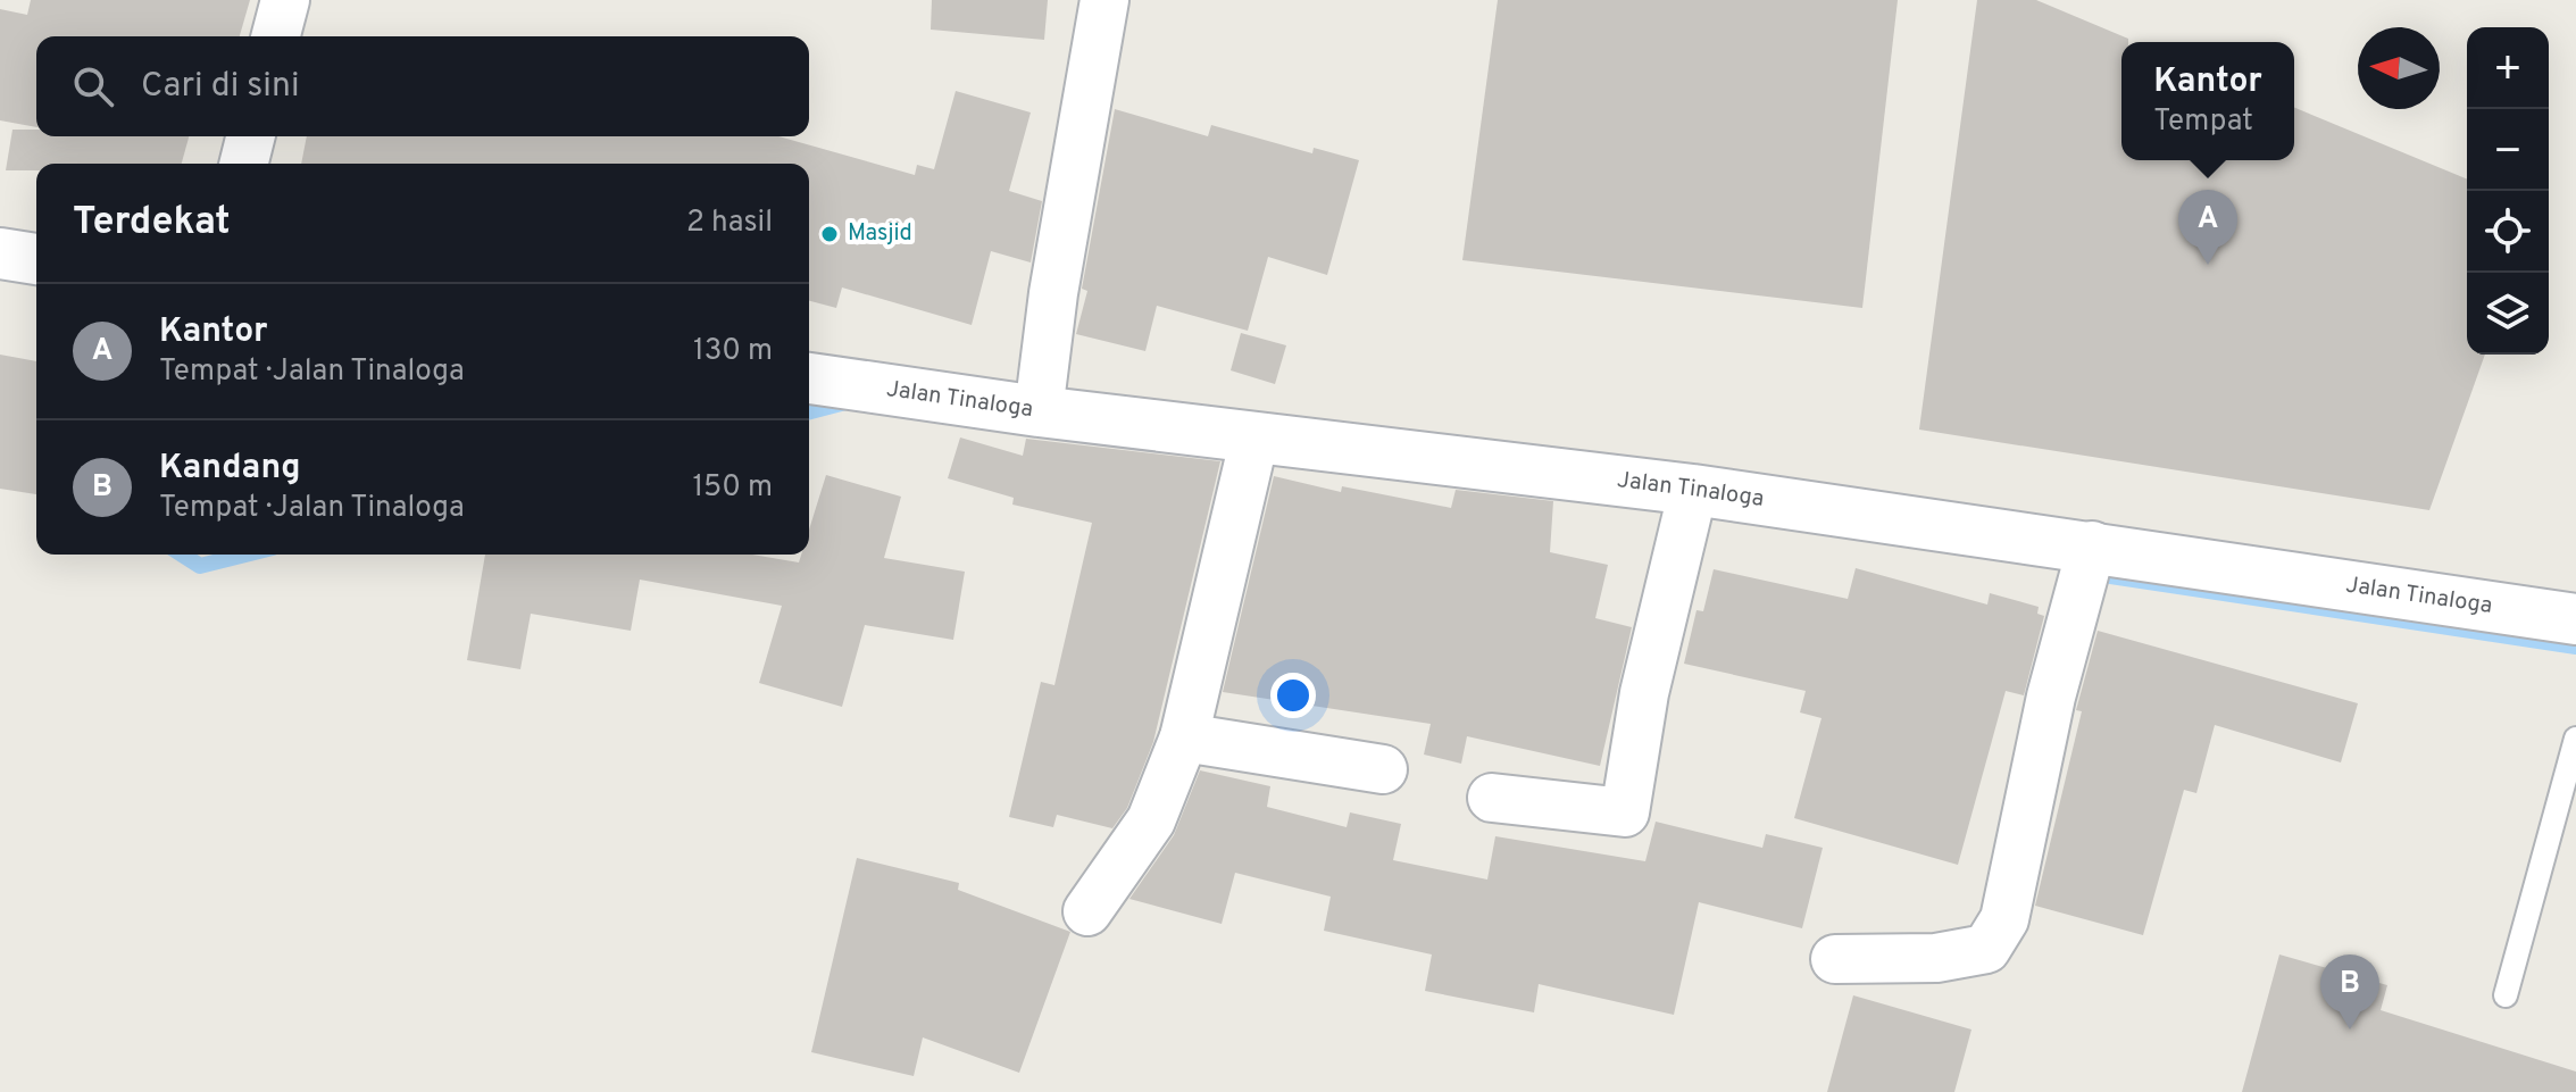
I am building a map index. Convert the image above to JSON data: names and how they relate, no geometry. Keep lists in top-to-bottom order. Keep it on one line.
{"streets":{"street":["Jalan Tinaloga"]},"places":["Masjid"],"north":"left","page":{"map_buttons":["+","−"],"search":"Cari di sini","popup":["Kantor","Tempat"],"heading":["Terdekat","2 hasil"],"pins":["A","B"],"list":[{"mark":"A","name":"Kantor","note":"Tempat · Jalan Tinaloga","value":"130 m"},{"mark":"B","name":"Kandang","note":"Tempat · Jalan Tinaloga","value":"150 m"}]}}
